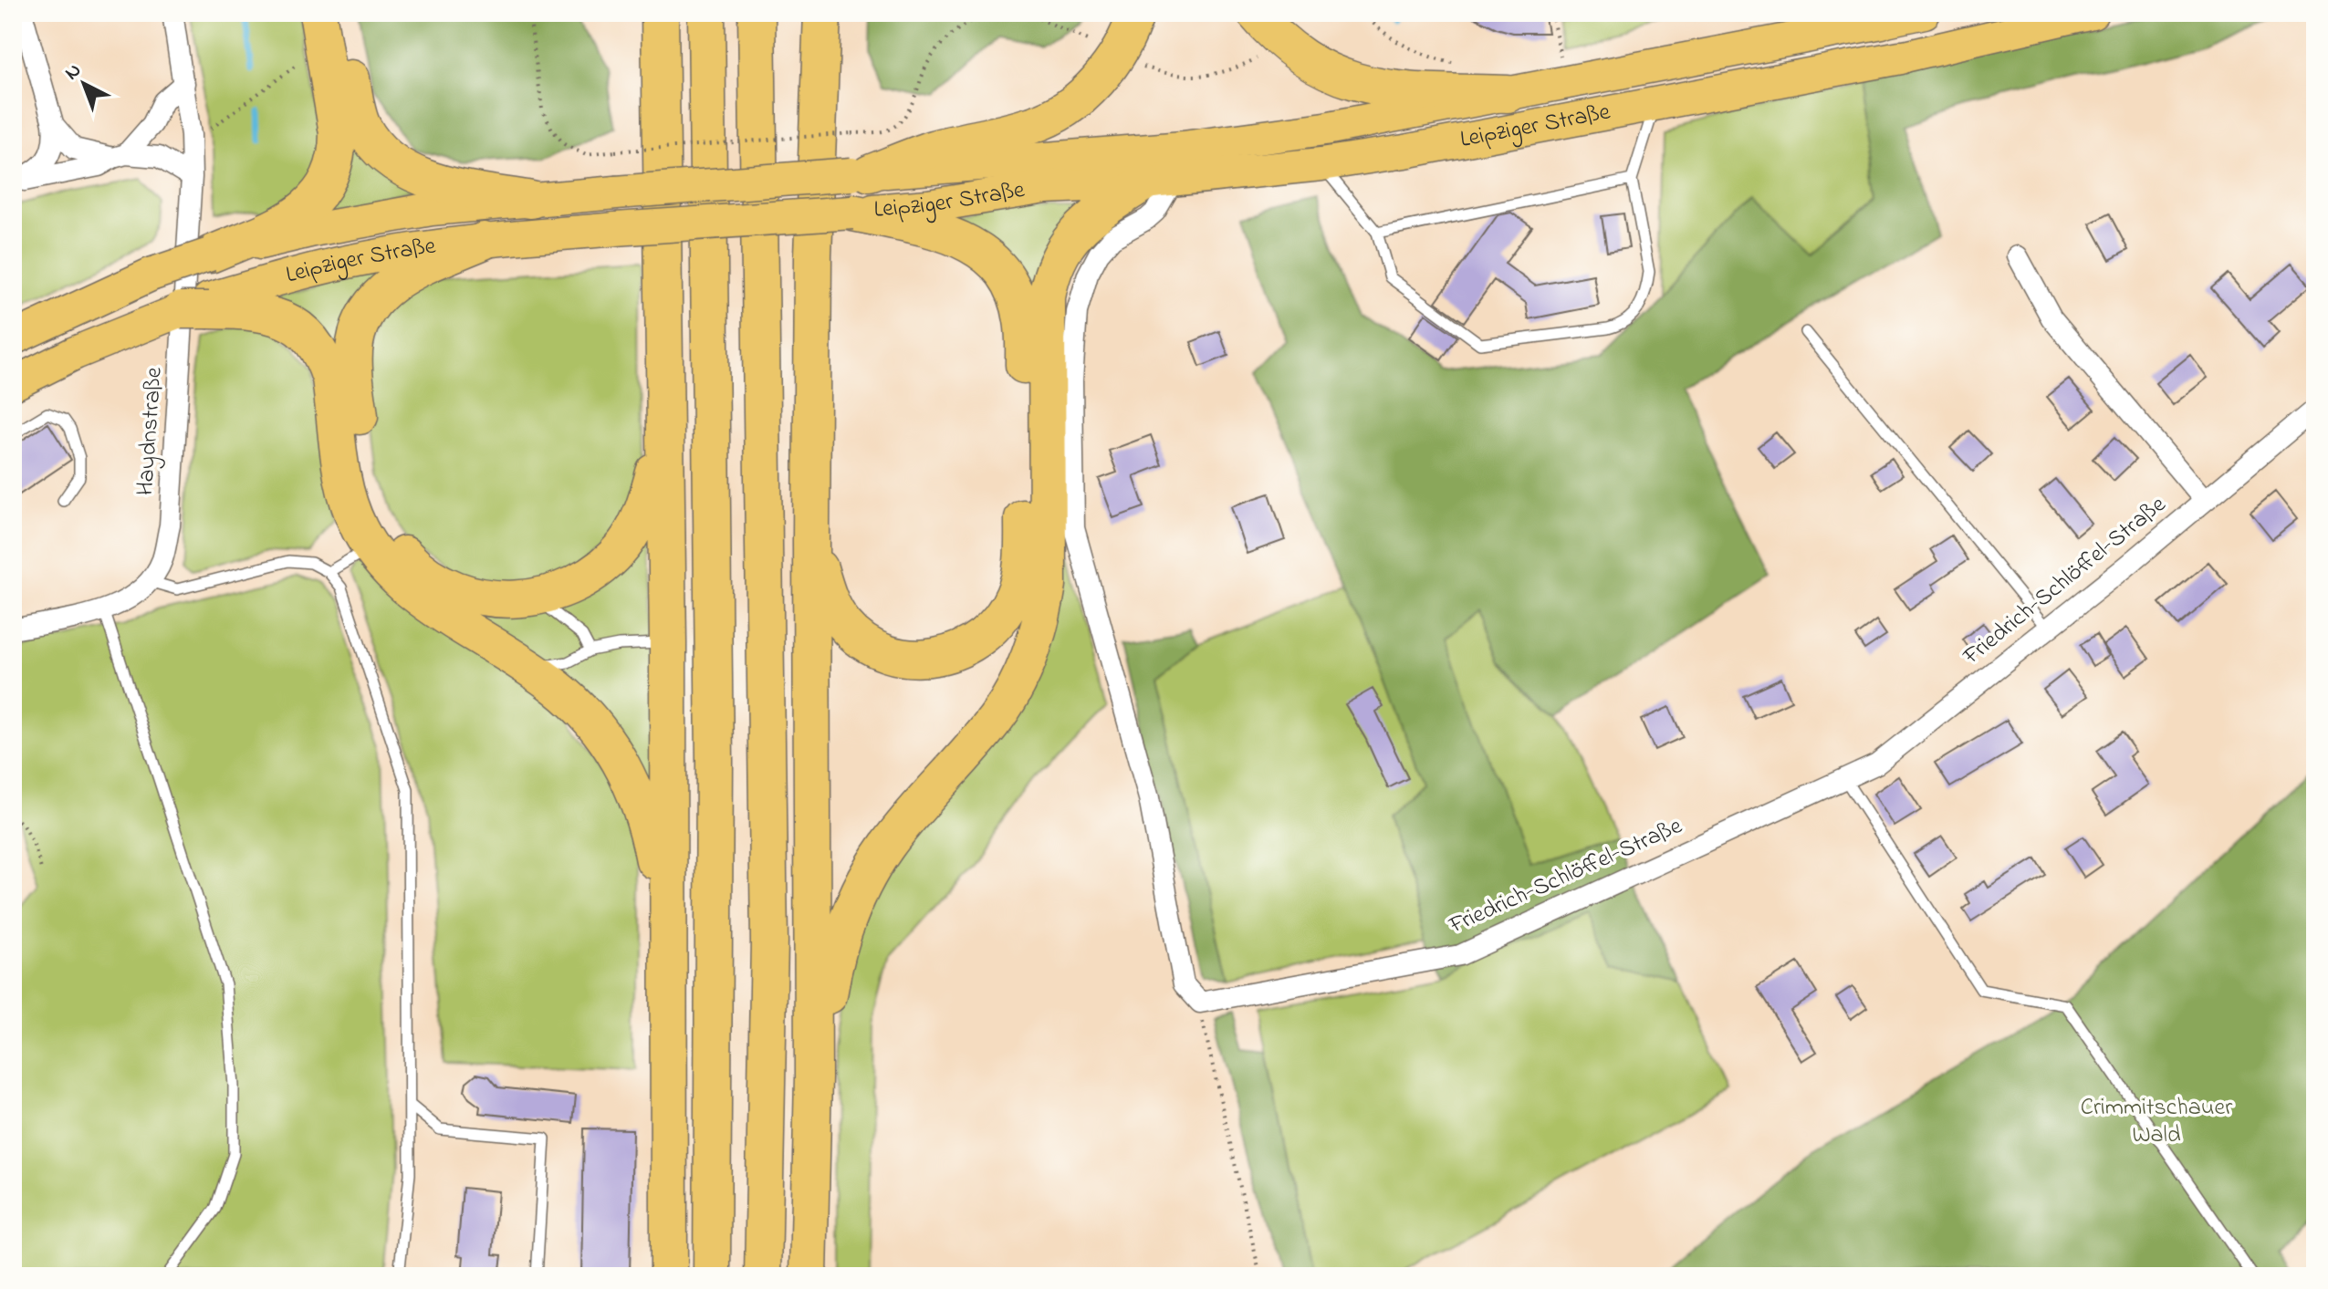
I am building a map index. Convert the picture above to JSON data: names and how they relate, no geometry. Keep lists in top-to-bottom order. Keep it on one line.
{"streets":{"highway":["Leipziger Straße"],"street":["Haydnstraße","Friedrich-Schlöffel-Straße"]},"parks":["Crimmitschauer Wald"],"north":"top left"}
